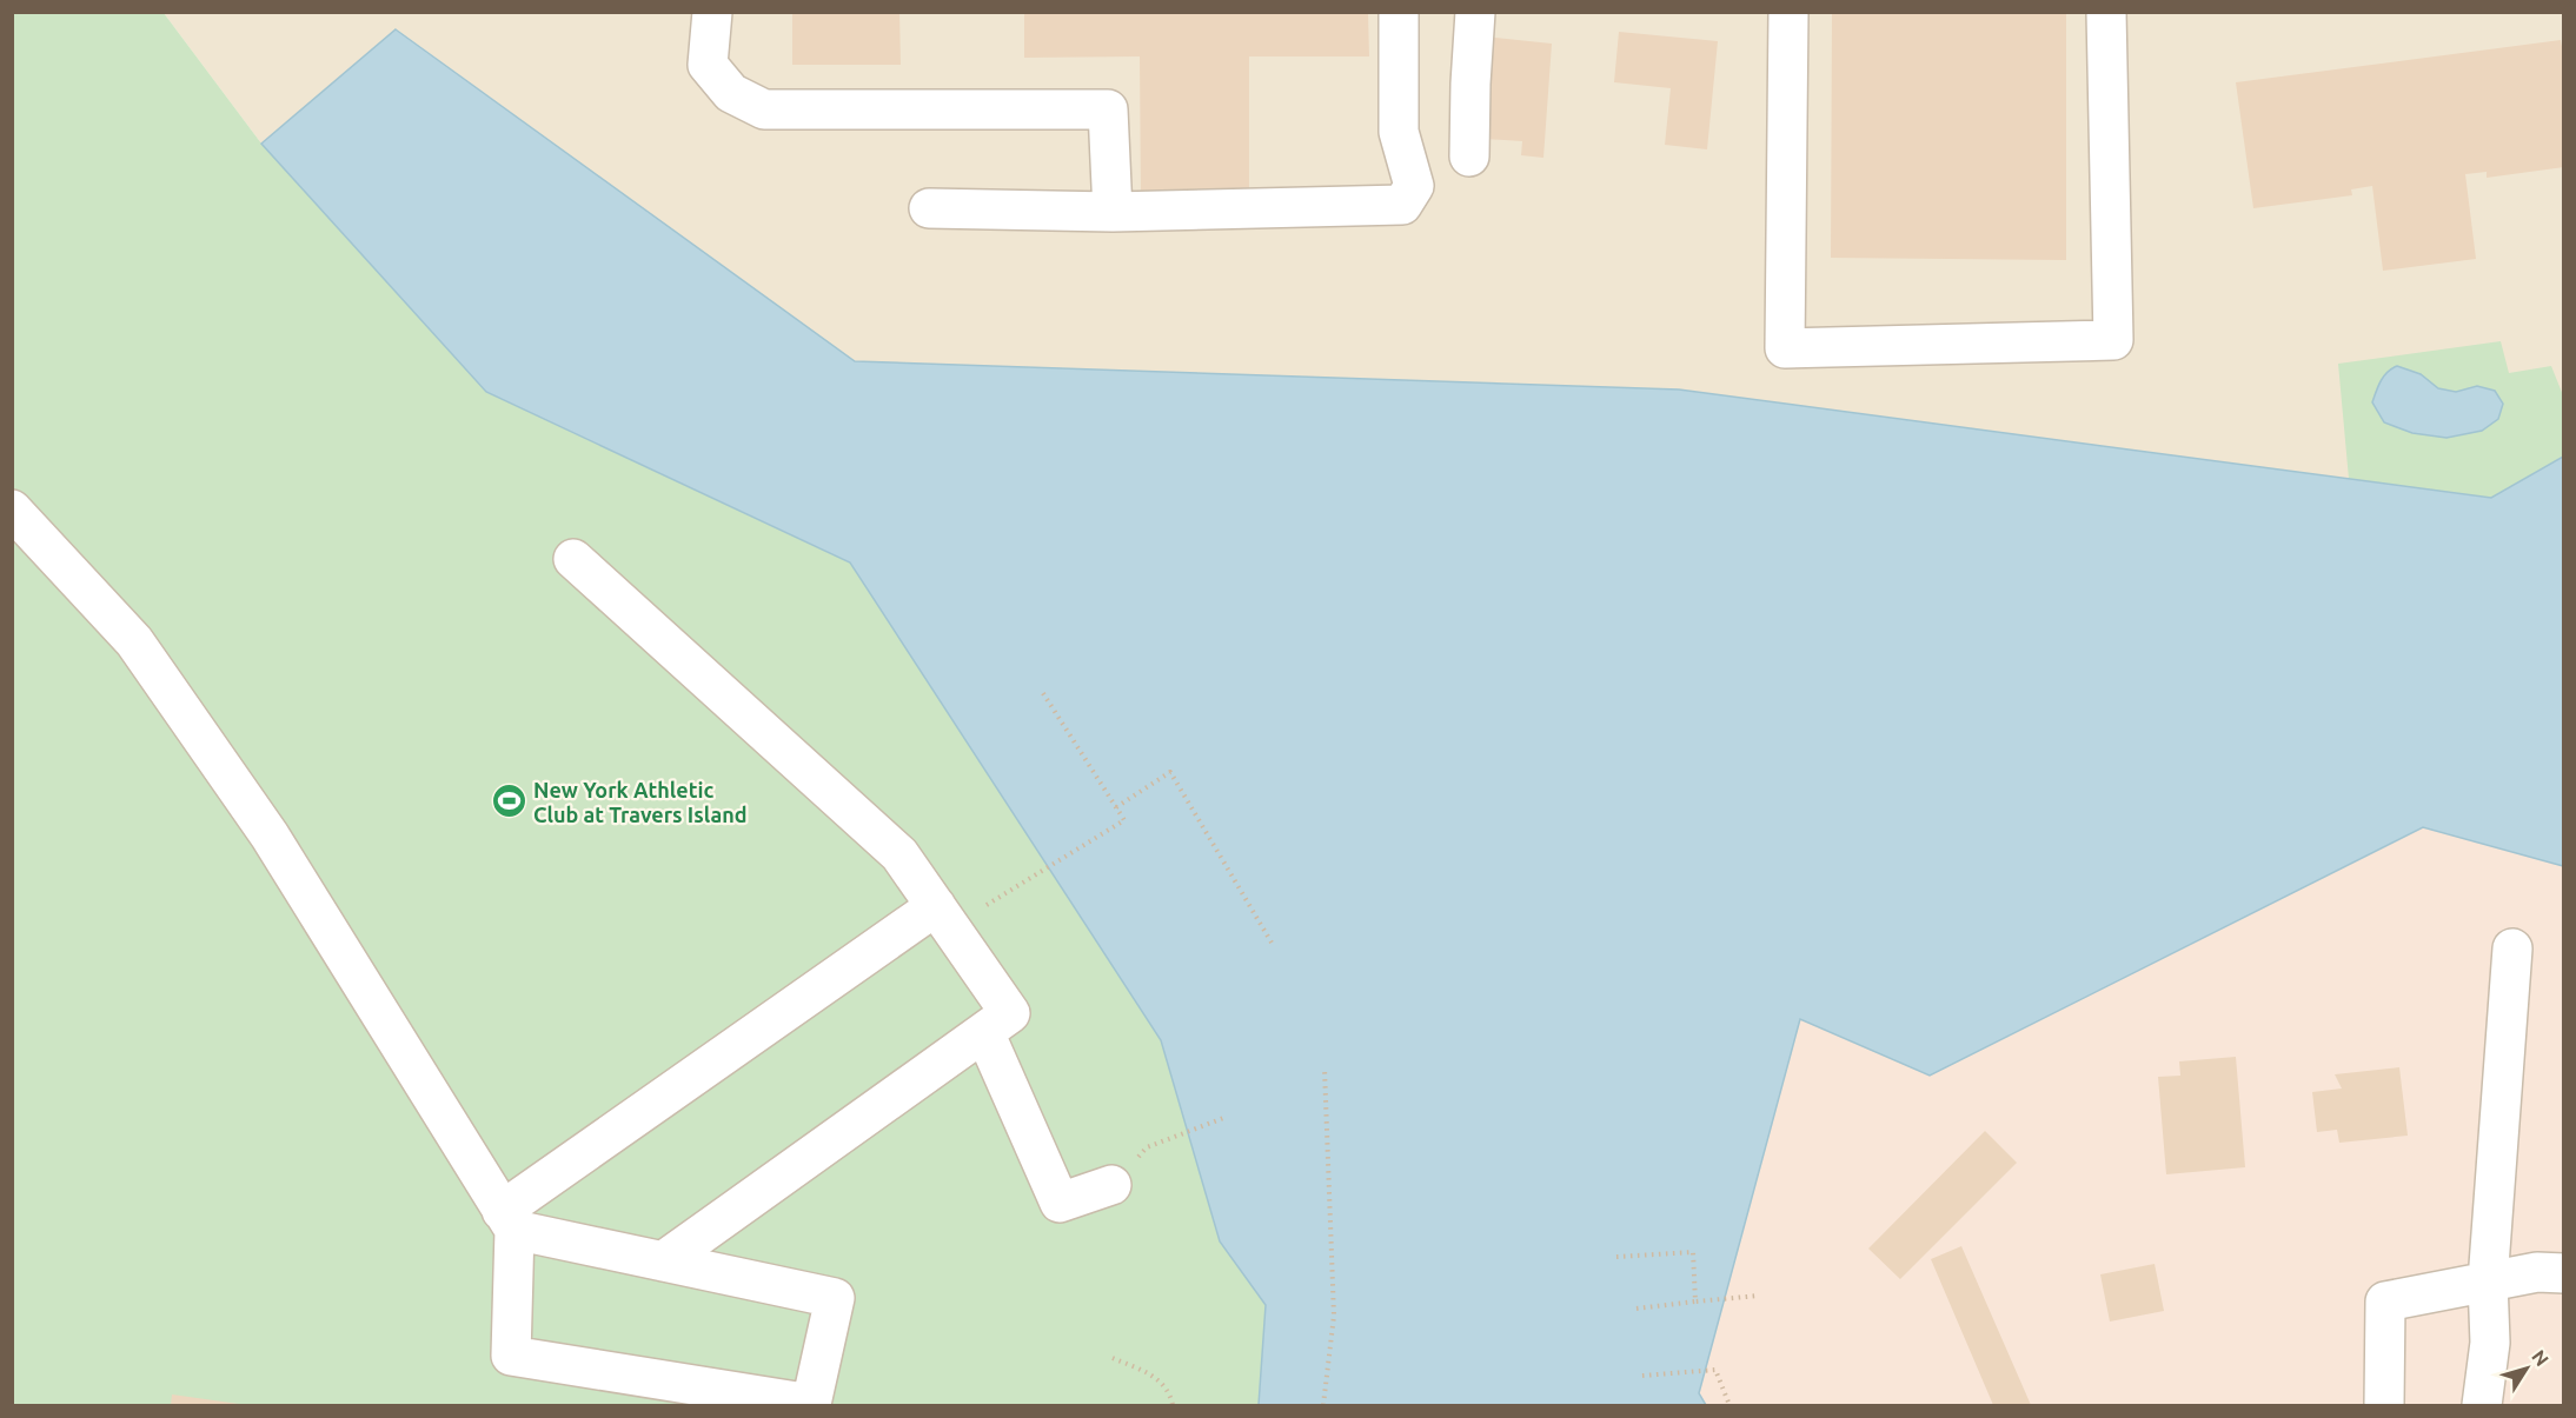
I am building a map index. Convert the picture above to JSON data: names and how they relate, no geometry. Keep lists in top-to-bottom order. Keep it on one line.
{"places":{"sports":["New York Athletic Club at Travers Island"]},"north":"top right"}
